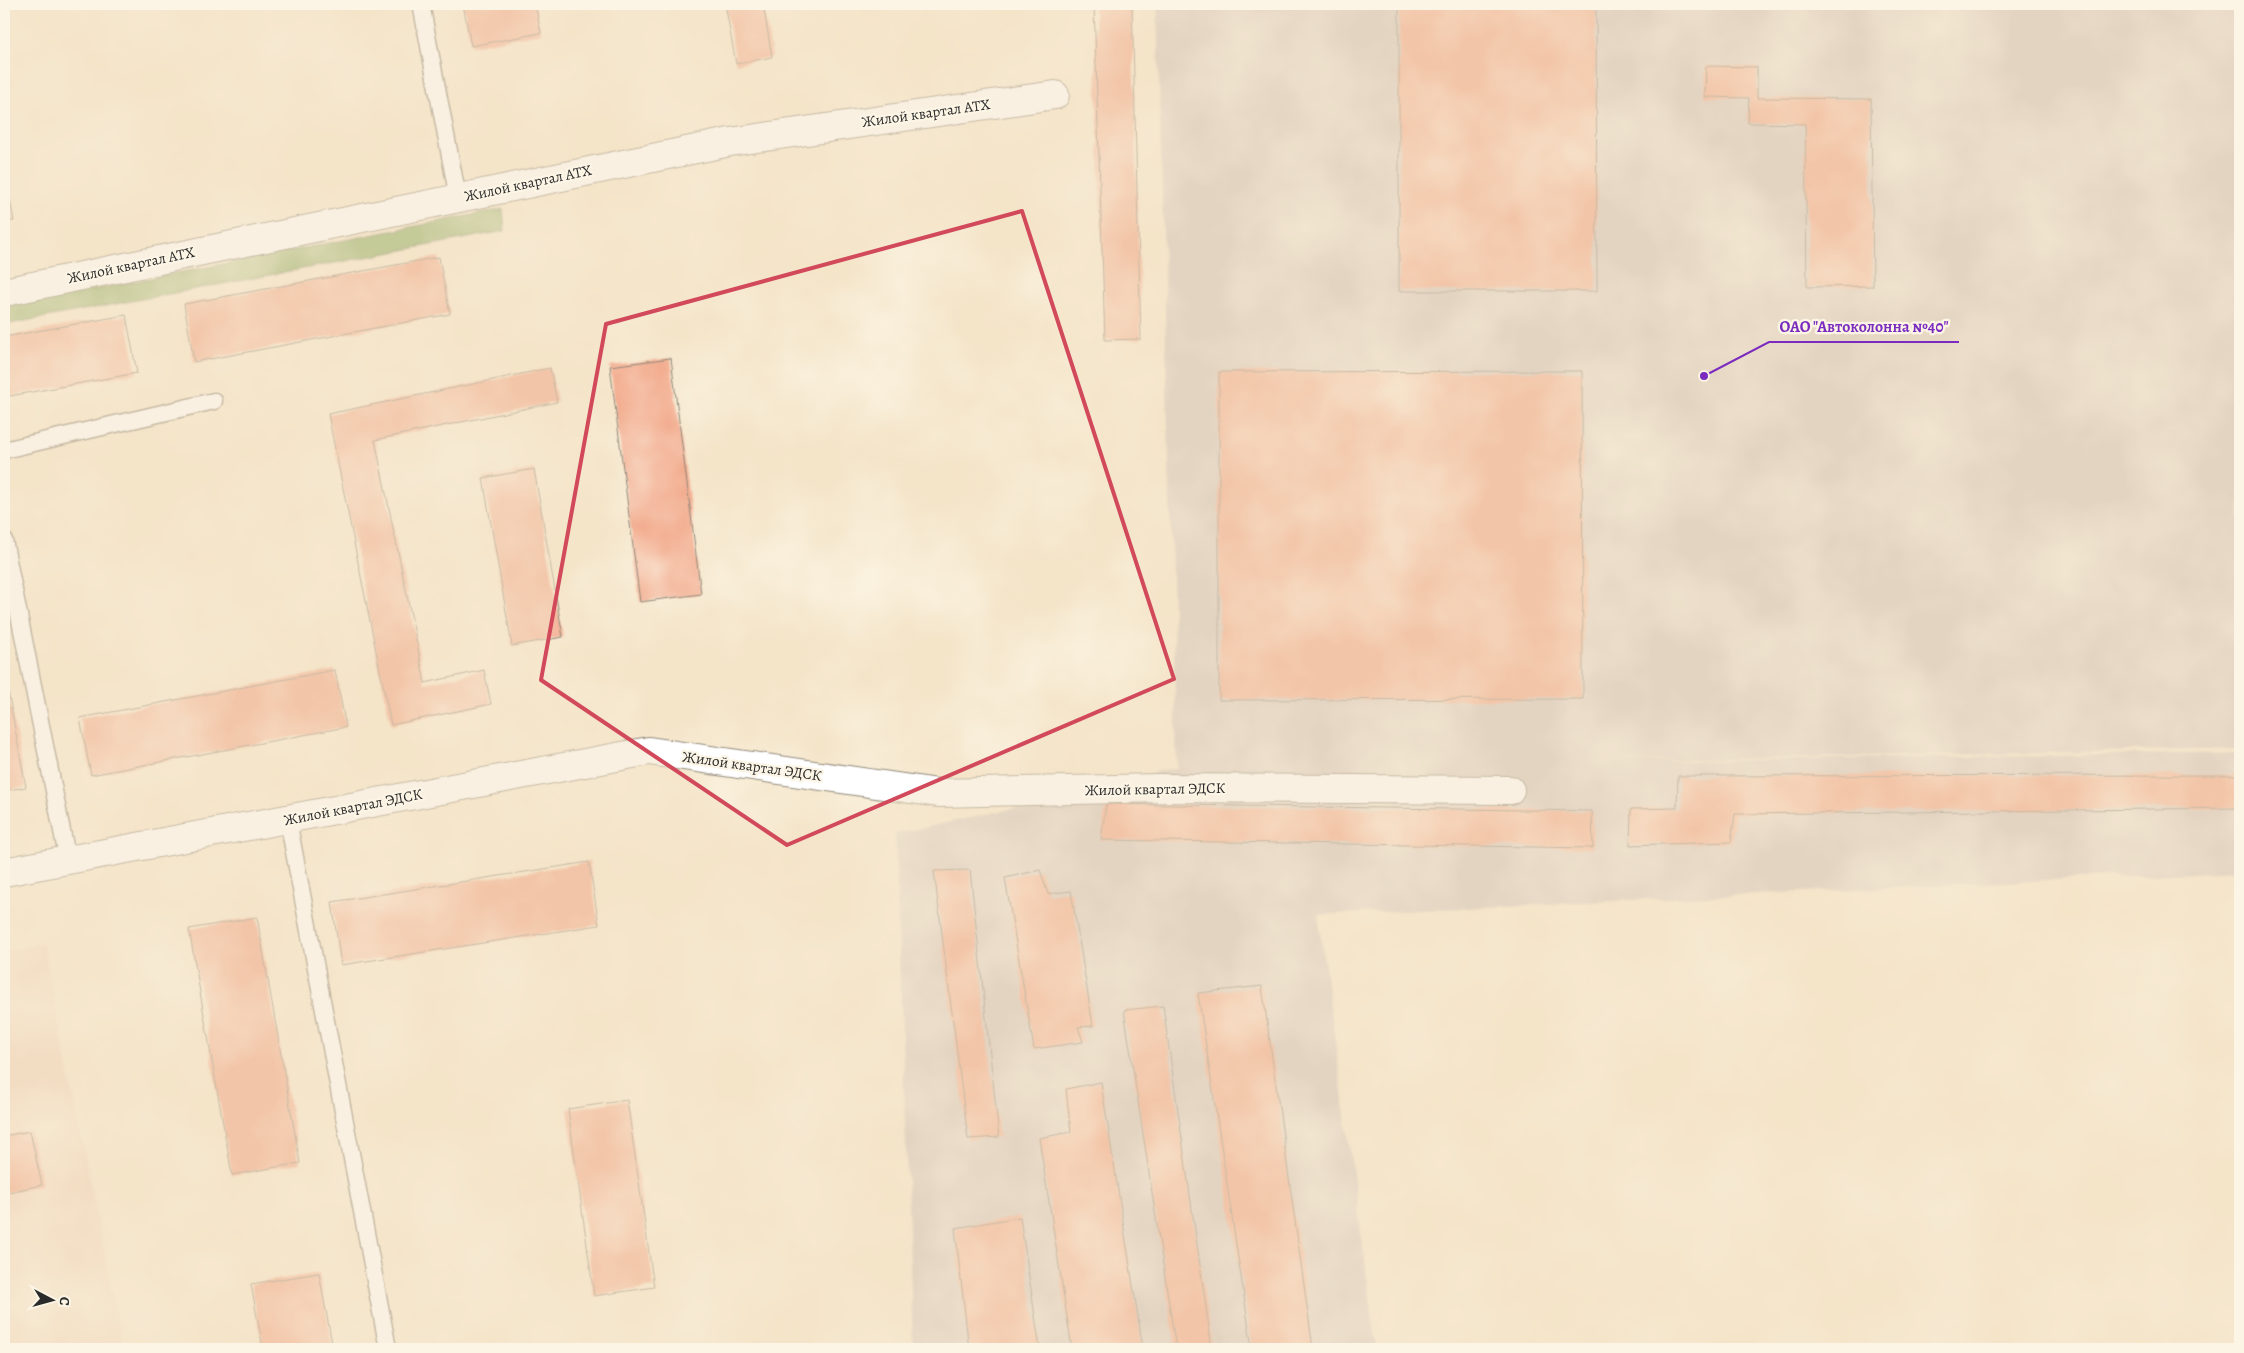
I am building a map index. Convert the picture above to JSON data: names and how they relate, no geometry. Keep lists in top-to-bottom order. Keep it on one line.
{"streets":{"street":["Жилой квартал АТХ","Жилой квартал ЭДСК"]},"places":["ОАО \"Автоколонна №40\""],"north":"right"}
